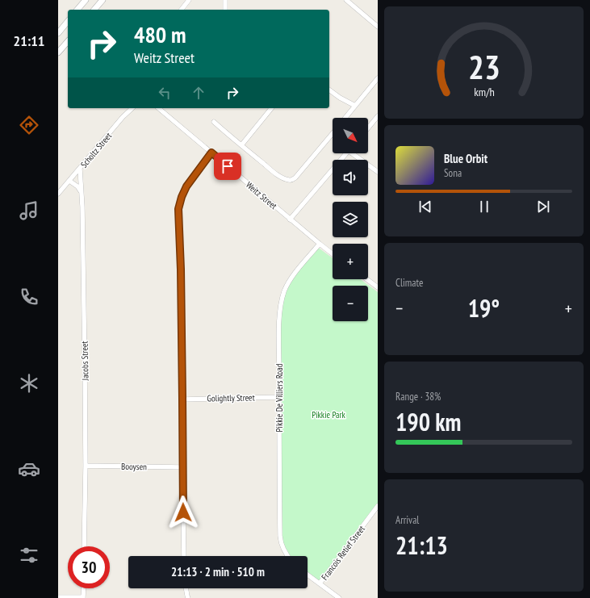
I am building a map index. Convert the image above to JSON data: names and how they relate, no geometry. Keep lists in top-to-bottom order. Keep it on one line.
{"streets":{"street":["Scholtz Street","Weitz Street","Jacobs Street","Golightly Street","Pikkie De Villiers Road","Booysen","Francois Retief Street"]},"crossings":[["Scholtz Street","Jacobs Street"],["Weitz Street","Pikkie De Villiers Road"],["Jacobs Street","Booysen"],["Golightly Street","Pikkie De Villiers Road"]],"parks":["Pikkie Park"],"north":"bottom right","page":{"tabs":"21:11","turn":["480 m","Weitz Street"],"map_buttons":["+","−"],"song":["Blue Orbit","Sona"],"tile":["Climate",["Range · 38%","190 km"],["Arrival","21:13"]],"heat":["−","19°","+"],"limit":"30","trip":"21:13 · 2 min · 510 m","gauge":["23","km/h"]}}
